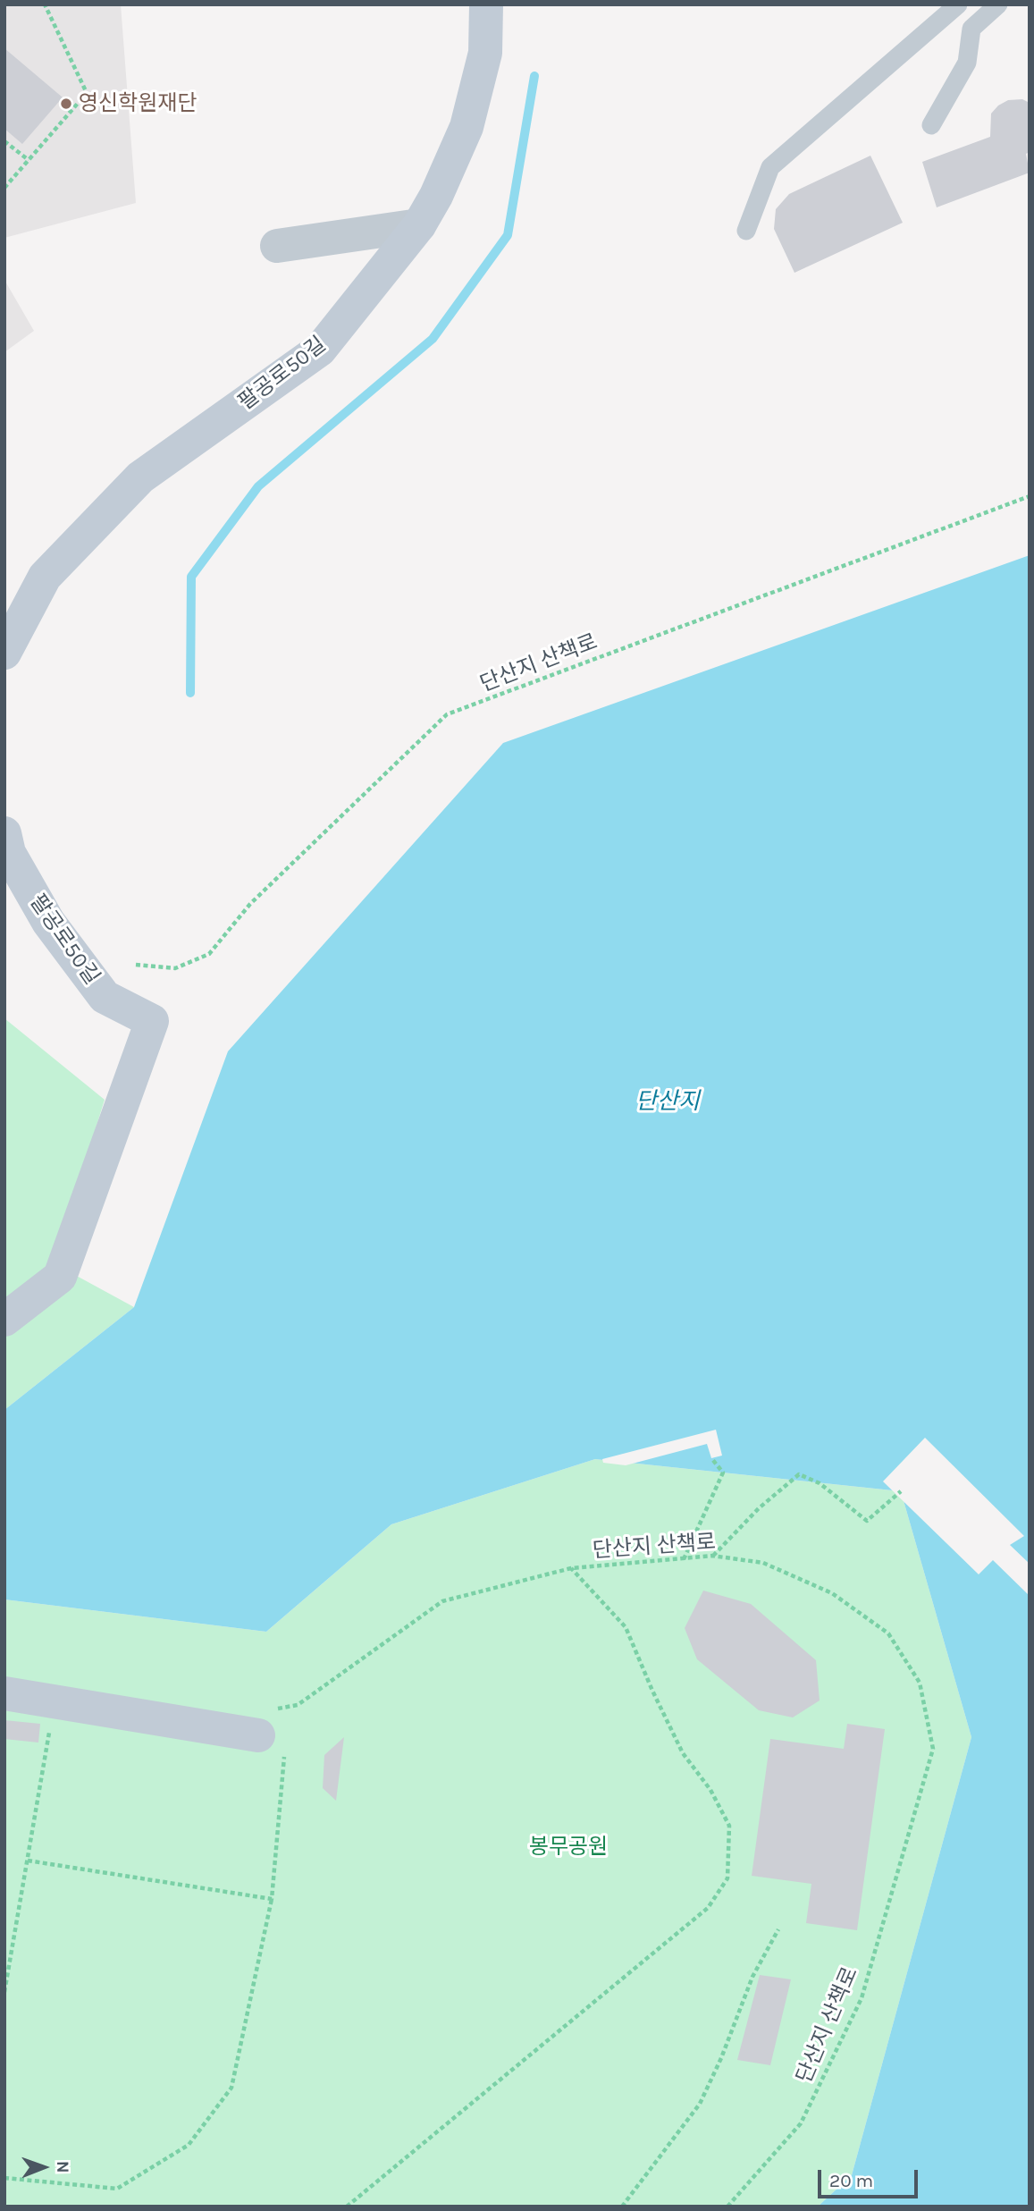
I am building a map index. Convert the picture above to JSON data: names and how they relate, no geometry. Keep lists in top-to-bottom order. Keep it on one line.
{"streets":{"street":["팔공로50길"],"path":["단산지 산책로"]},"water":["단산지"],"parks":["봉무공원"],"places":["영신학원재단"],"scale_bar":"20 m","north":"right"}
